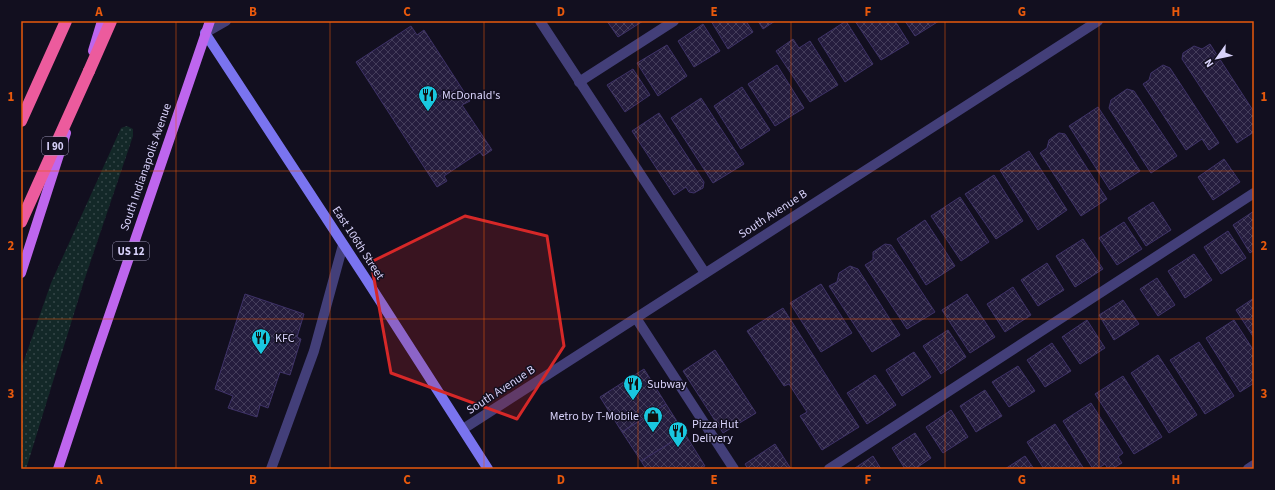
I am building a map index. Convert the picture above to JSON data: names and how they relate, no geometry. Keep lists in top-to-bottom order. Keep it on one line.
{"streets":{"highway":["I 90"],"main road":["South Indianapolis Avenue","East 106th Street","US 12"],"street":["South Avenue B"]},"crossings":[["South Indianapolis Avenue","East 106th Street"],["South Indianapolis Avenue","US 12"],["South Avenue B","East 106th Street"],["East 106th Street","US 12"]],"places":{"restaurant":["McDonald's","KFC","Subway","Pizza Hut Delivery"],"shop":["Metro by T-Mobile"]},"north":"bottom left","grid":{"columns":["A","B","C","D","E","F","G","H"],"rows":["1","2","3"]}}
